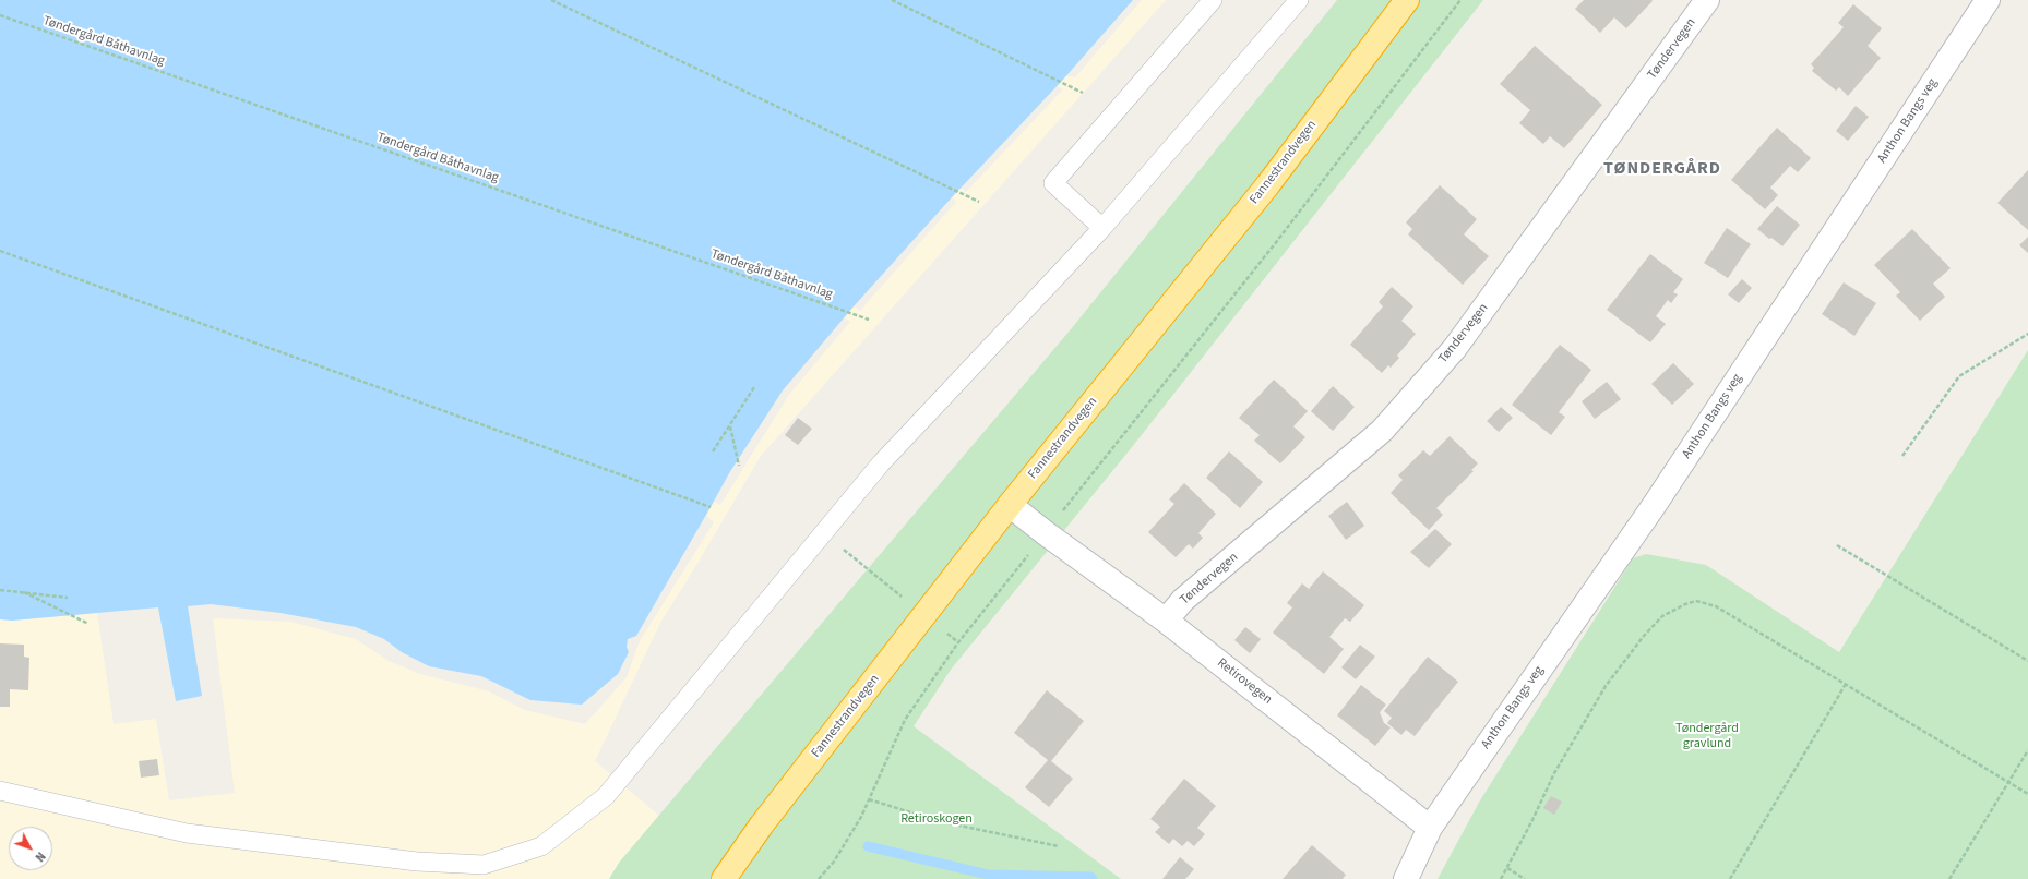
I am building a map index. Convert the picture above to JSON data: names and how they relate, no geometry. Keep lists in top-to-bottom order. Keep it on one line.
{"streets":{"highway":["Fannestrandvegen"],"street":["Tøndervegen","Anthon Bangs veg","Retirovegen"],"path":["Tøndergård Båthavnlag"]},"crossings":[["Tøndervegen","Retirovegen"],["Anthon Bangs veg","Retirovegen"],["Fannestrandvegen","Retirovegen"]],"districts":["TØNDERGÅRD"],"parks":["Tøndergård gravlund","Retiroskogen"],"north":"bottom right"}
